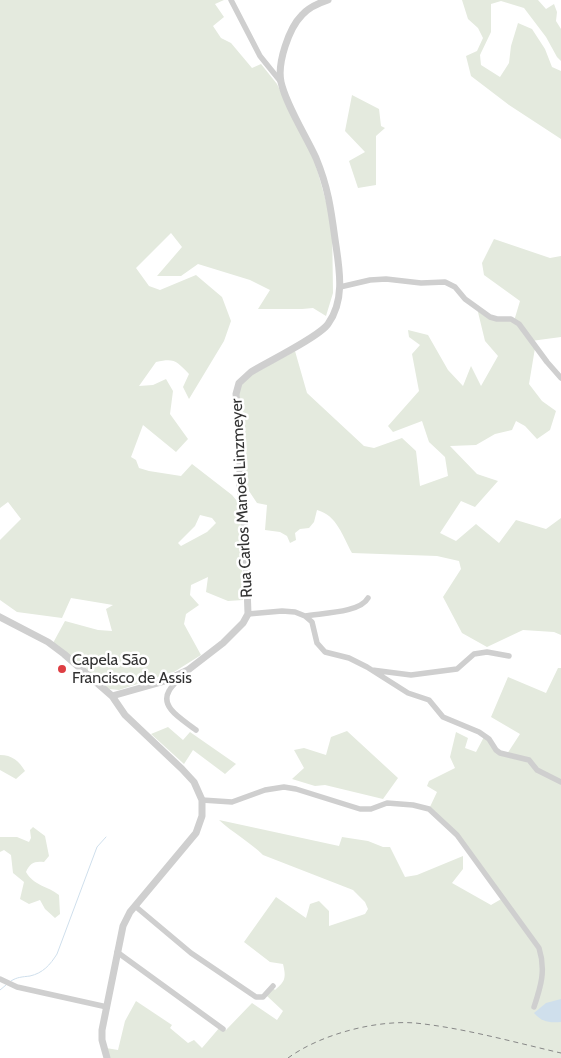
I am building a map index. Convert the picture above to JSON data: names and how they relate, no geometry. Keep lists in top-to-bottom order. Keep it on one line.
{"streets":{"street":["Rua Carlos Manoel Linzmeyer"]},"places":["Capela São Francisco de Assis"]}
